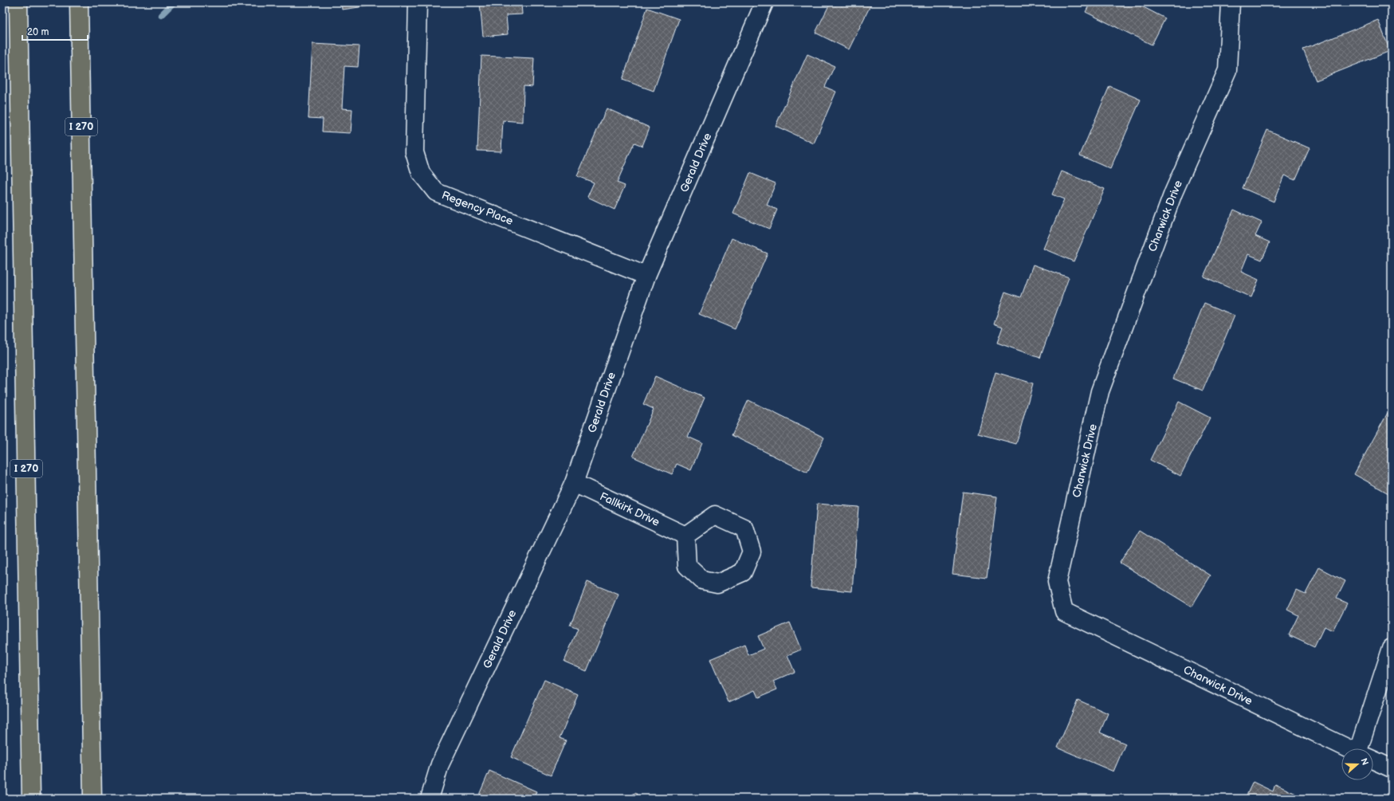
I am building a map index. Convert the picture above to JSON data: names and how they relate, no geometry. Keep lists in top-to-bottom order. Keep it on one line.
{"streets":{"highway":["I 270"],"street":["Gerald Drive","Regency Place","Charwick Drive","Fallkirk Drive"]},"crossings":[["Gerald Drive","Regency Place"],["Gerald Drive","Fallkirk Drive"]],"scale_bar":"20 m","north":"right"}
